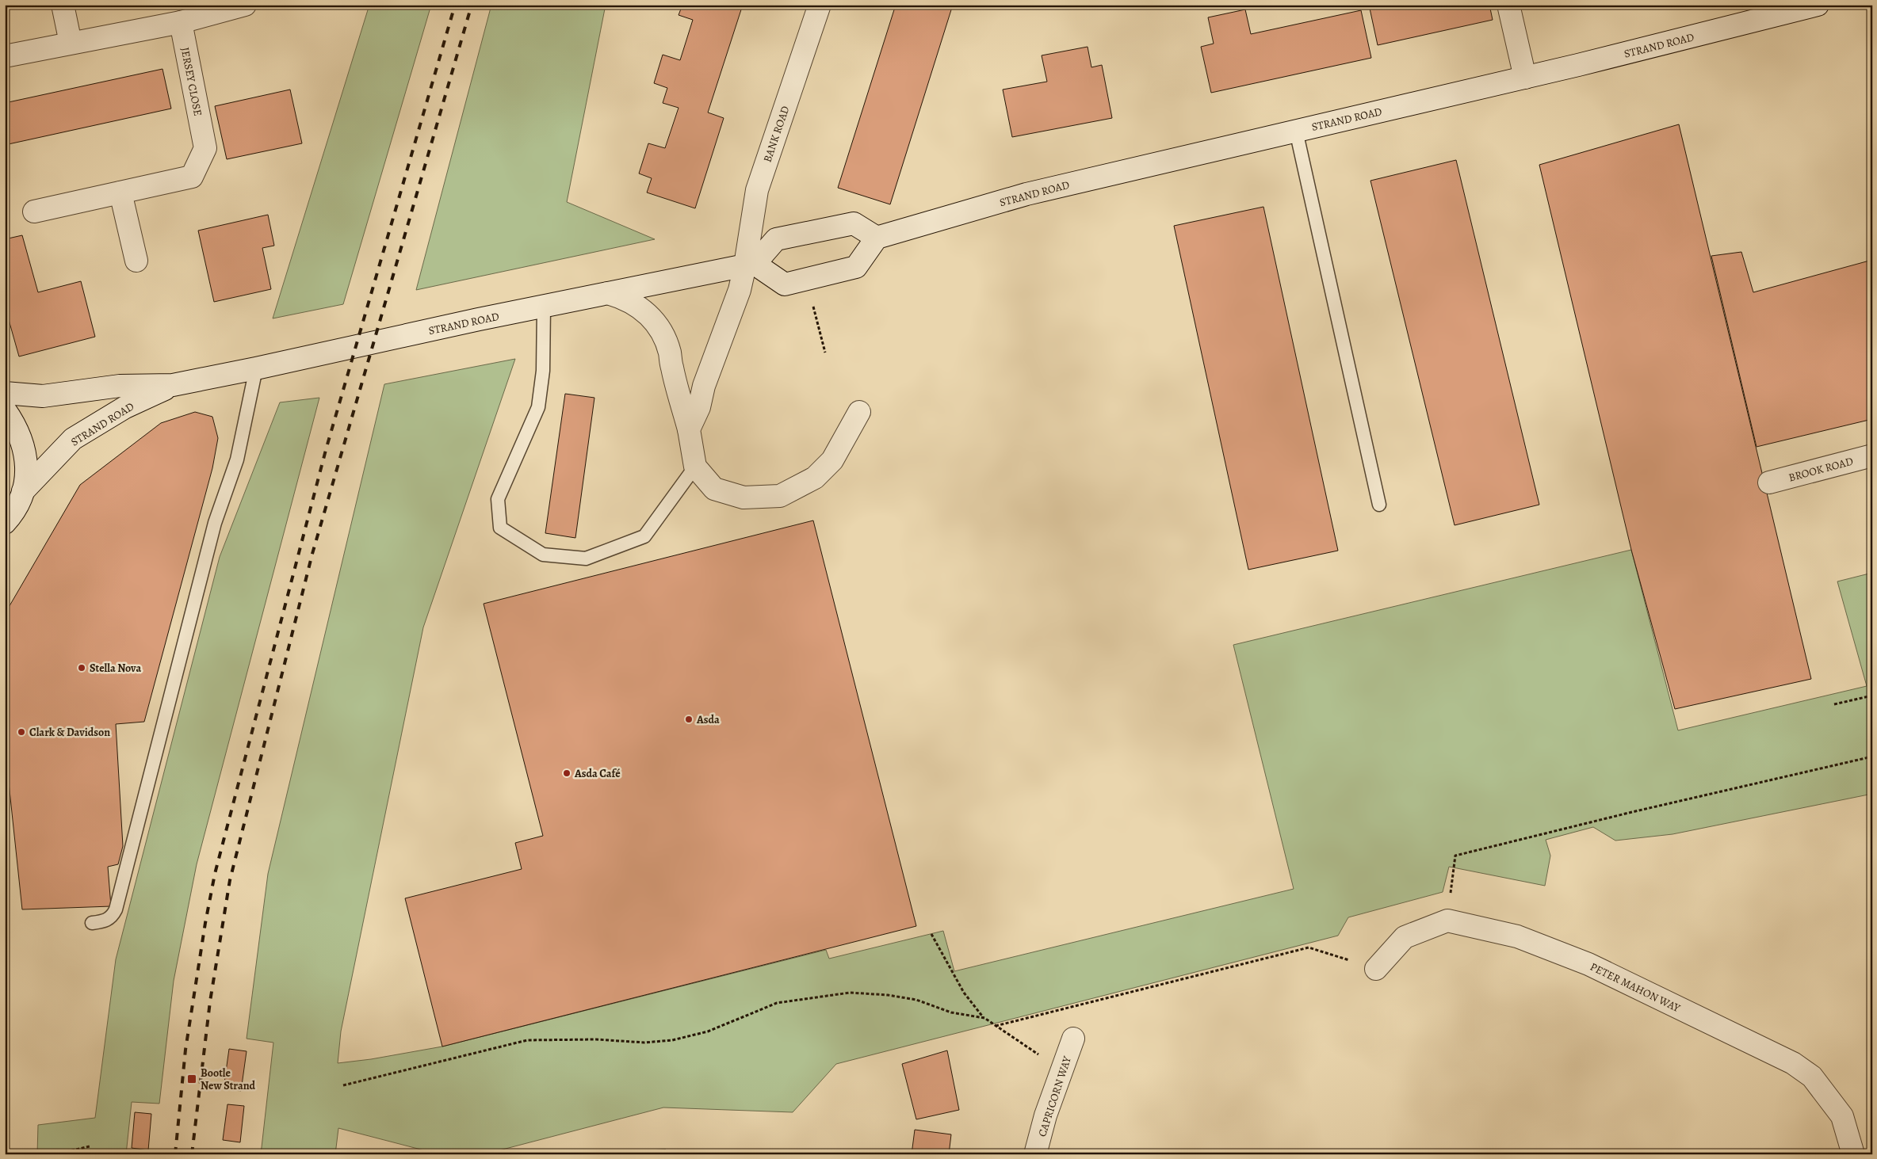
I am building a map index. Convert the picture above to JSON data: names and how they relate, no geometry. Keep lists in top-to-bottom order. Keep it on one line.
{"streets":{"street":["STRAND ROAD","JERSEY CLOSE","BANK ROAD","BROOK ROAD","PETER MAHON WAY","CAPRICORN WAY"]},"crossings":[["STRAND ROAD","BANK ROAD"]],"places":{"other":["Stella Nova","Asda","Clark & Davidson","Asda Café"],"transit":["Bootle New Strand"]}}
